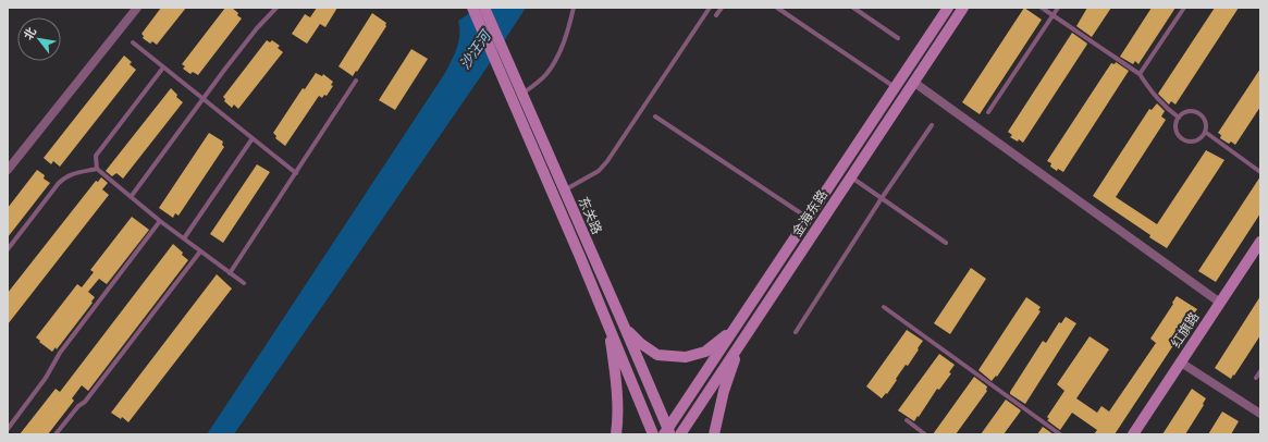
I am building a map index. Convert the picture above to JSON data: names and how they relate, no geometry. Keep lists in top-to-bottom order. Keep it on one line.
{"streets":{"main road":["金海东路","东关路","红旗路"]},"crossings":[["金海东路","东关路"]],"water":["沙汪河"],"north":"top left"}
